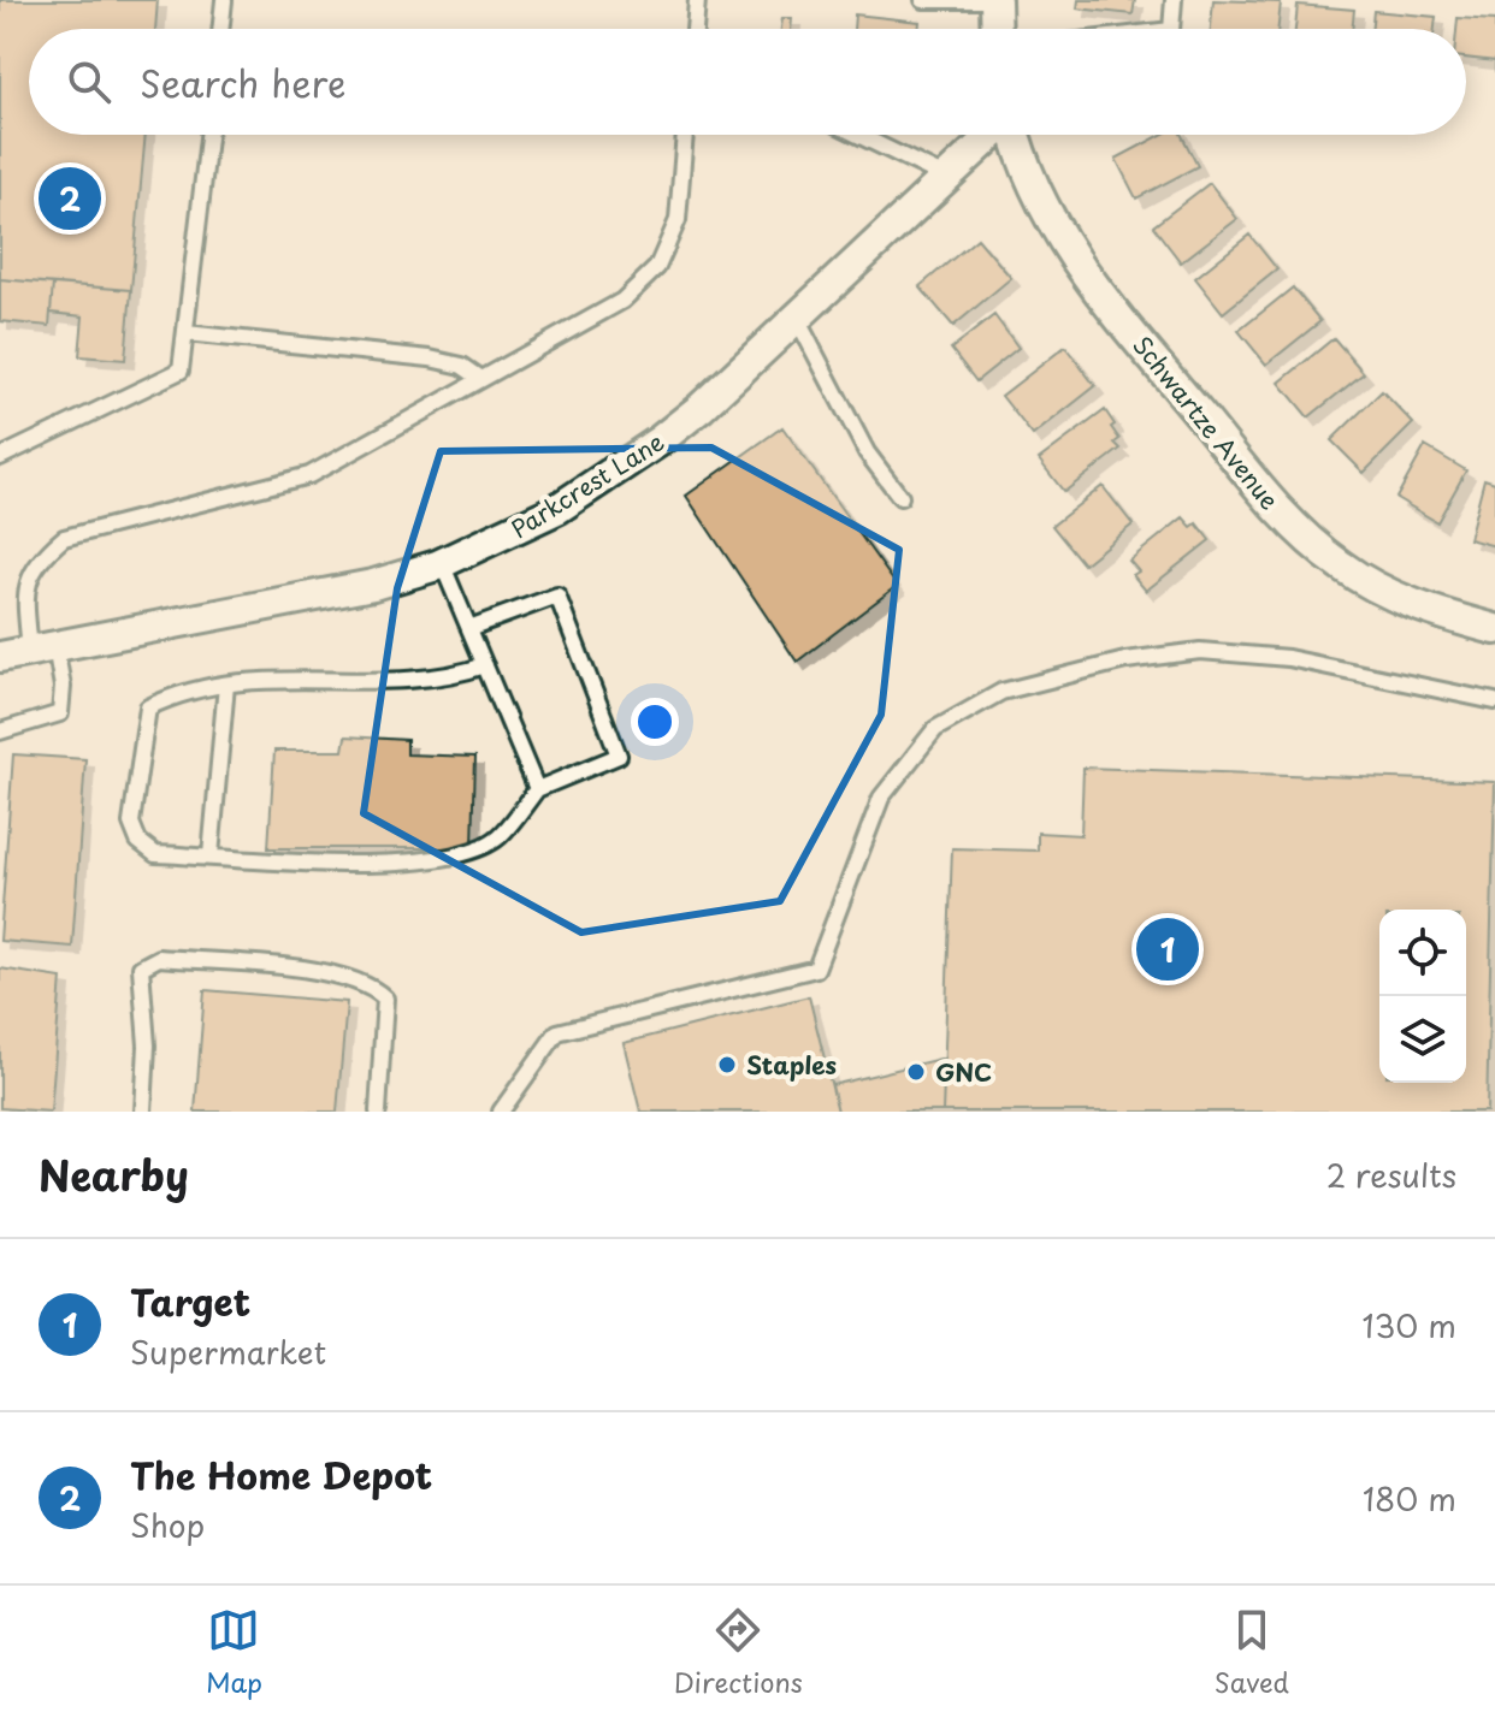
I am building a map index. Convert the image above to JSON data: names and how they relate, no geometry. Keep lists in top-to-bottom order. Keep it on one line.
{"streets":{"street":["Schwartze Avenue","Parkcrest Lane"]},"places":["Staples","GNC"],"page":{"search":"Search here","pins":["2","1"],"heading":["Nearby","2 results"],"list":[{"mark":"1","name":"Target","note":"Supermarket","value":"130 m"},{"mark":"2","name":"The Home Depot","note":"Shop","value":"180 m"}],"nav":["Map","Directions","Saved"]}}
